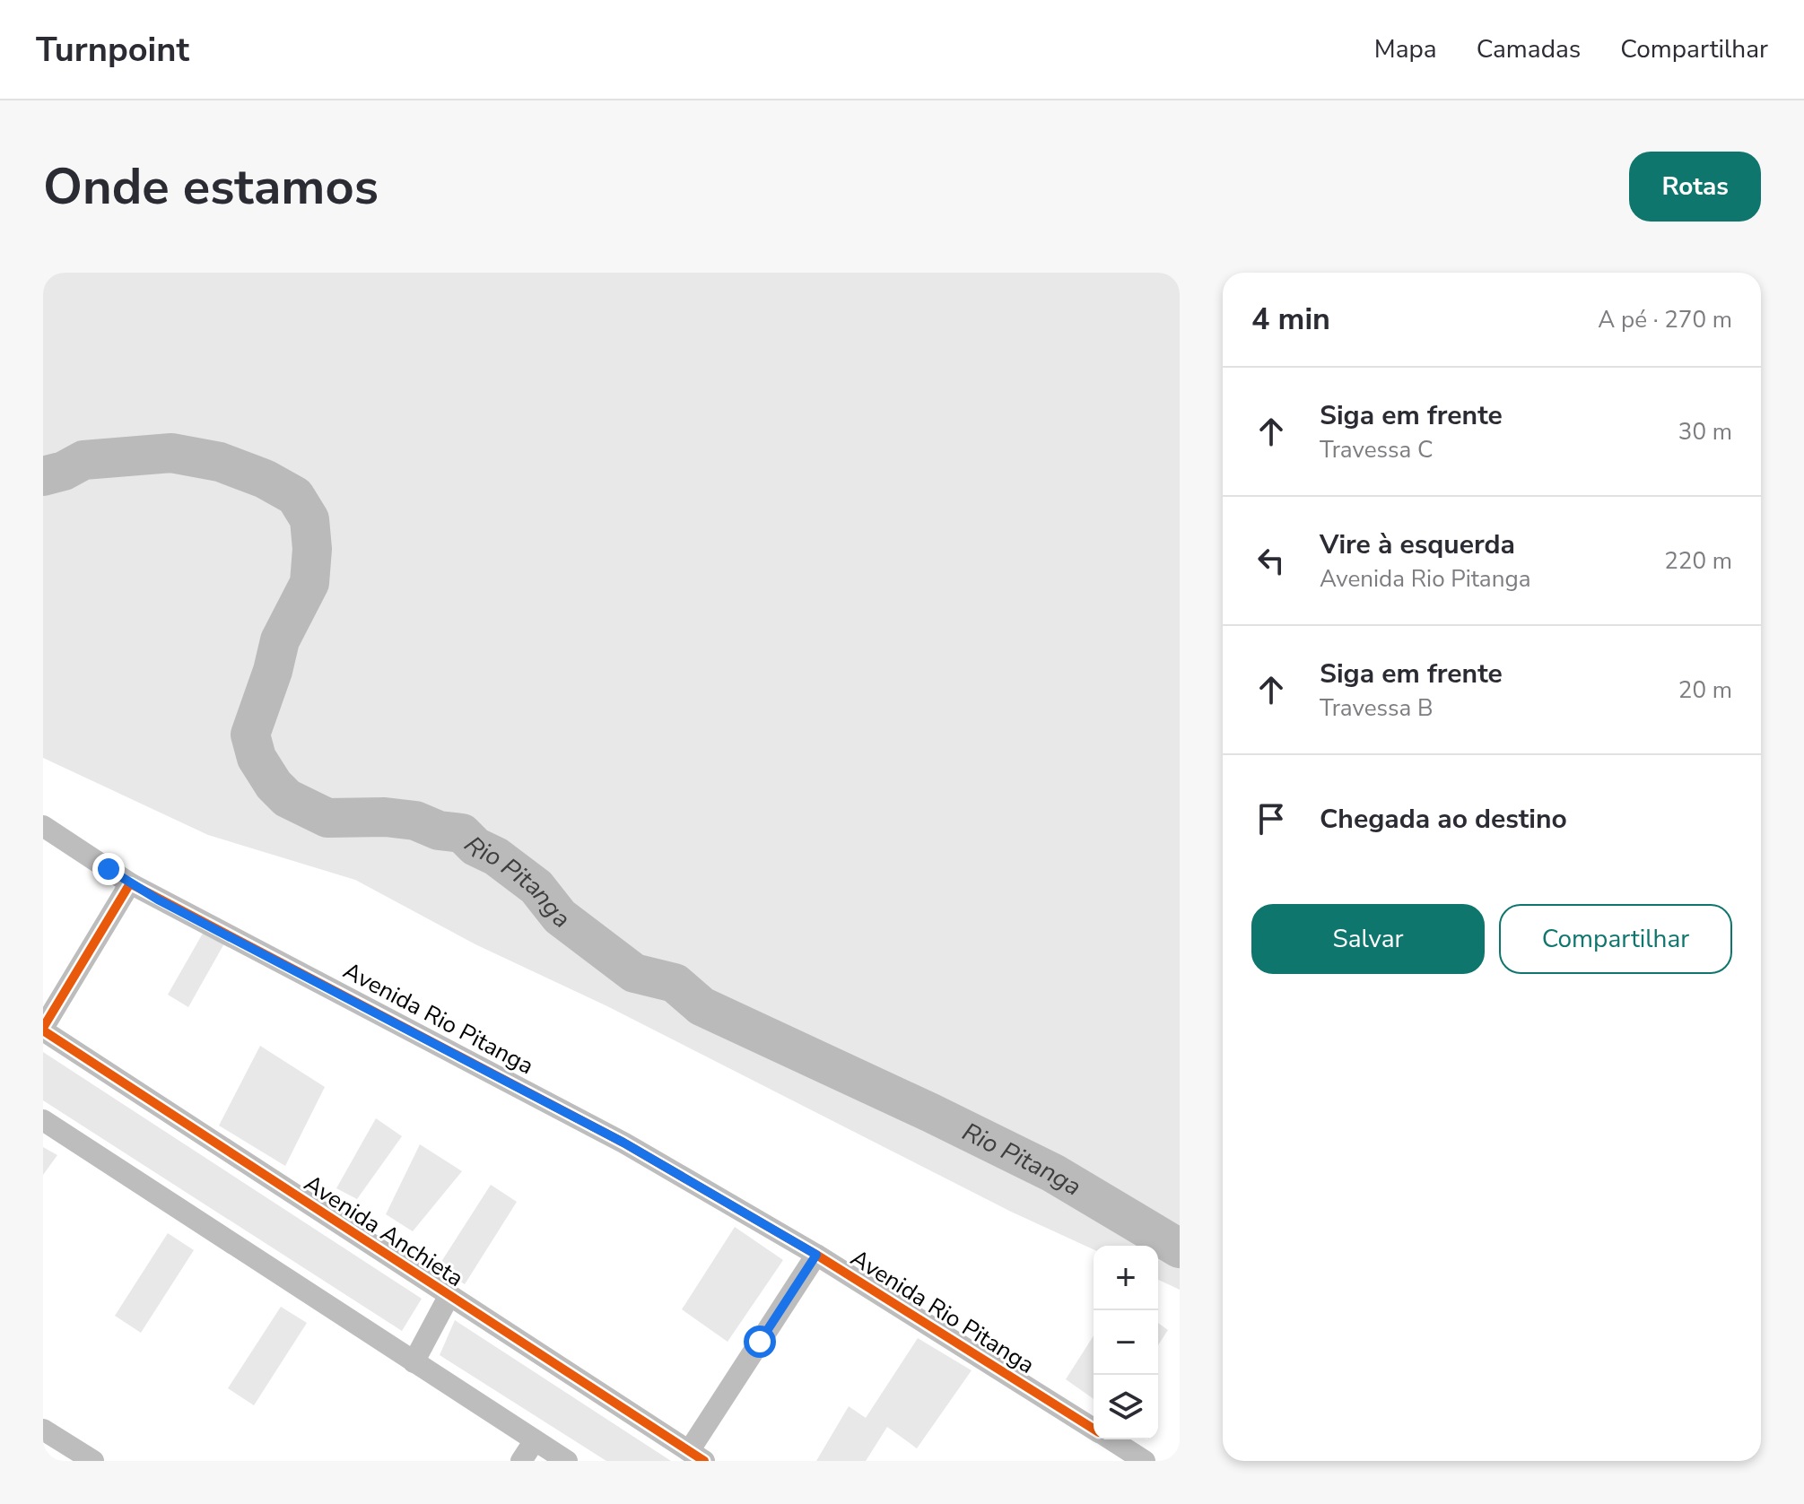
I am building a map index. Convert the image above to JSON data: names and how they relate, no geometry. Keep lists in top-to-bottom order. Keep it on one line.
{"streets":{"street":["Avenida Rio Pitanga","Avenida Anchieta"]},"water":["Rio Pitanga"],"page":{"header":"Turnpoint","nav":["Mapa","Camadas","Compartilhar"],"buttons":["Rotas",["Salvar","Compartilhar"]],"title":"Onde estamos","heading":["4 min","A pé · 270 m"],"list":[["Siga em frente","Travessa C","30 m"],["Vire à esquerda","Avenida Rio Pitanga","220 m"],["Siga em frente","Travessa B","20 m"],"Chegada ao destino"],"map_buttons":["+","−"]}}
